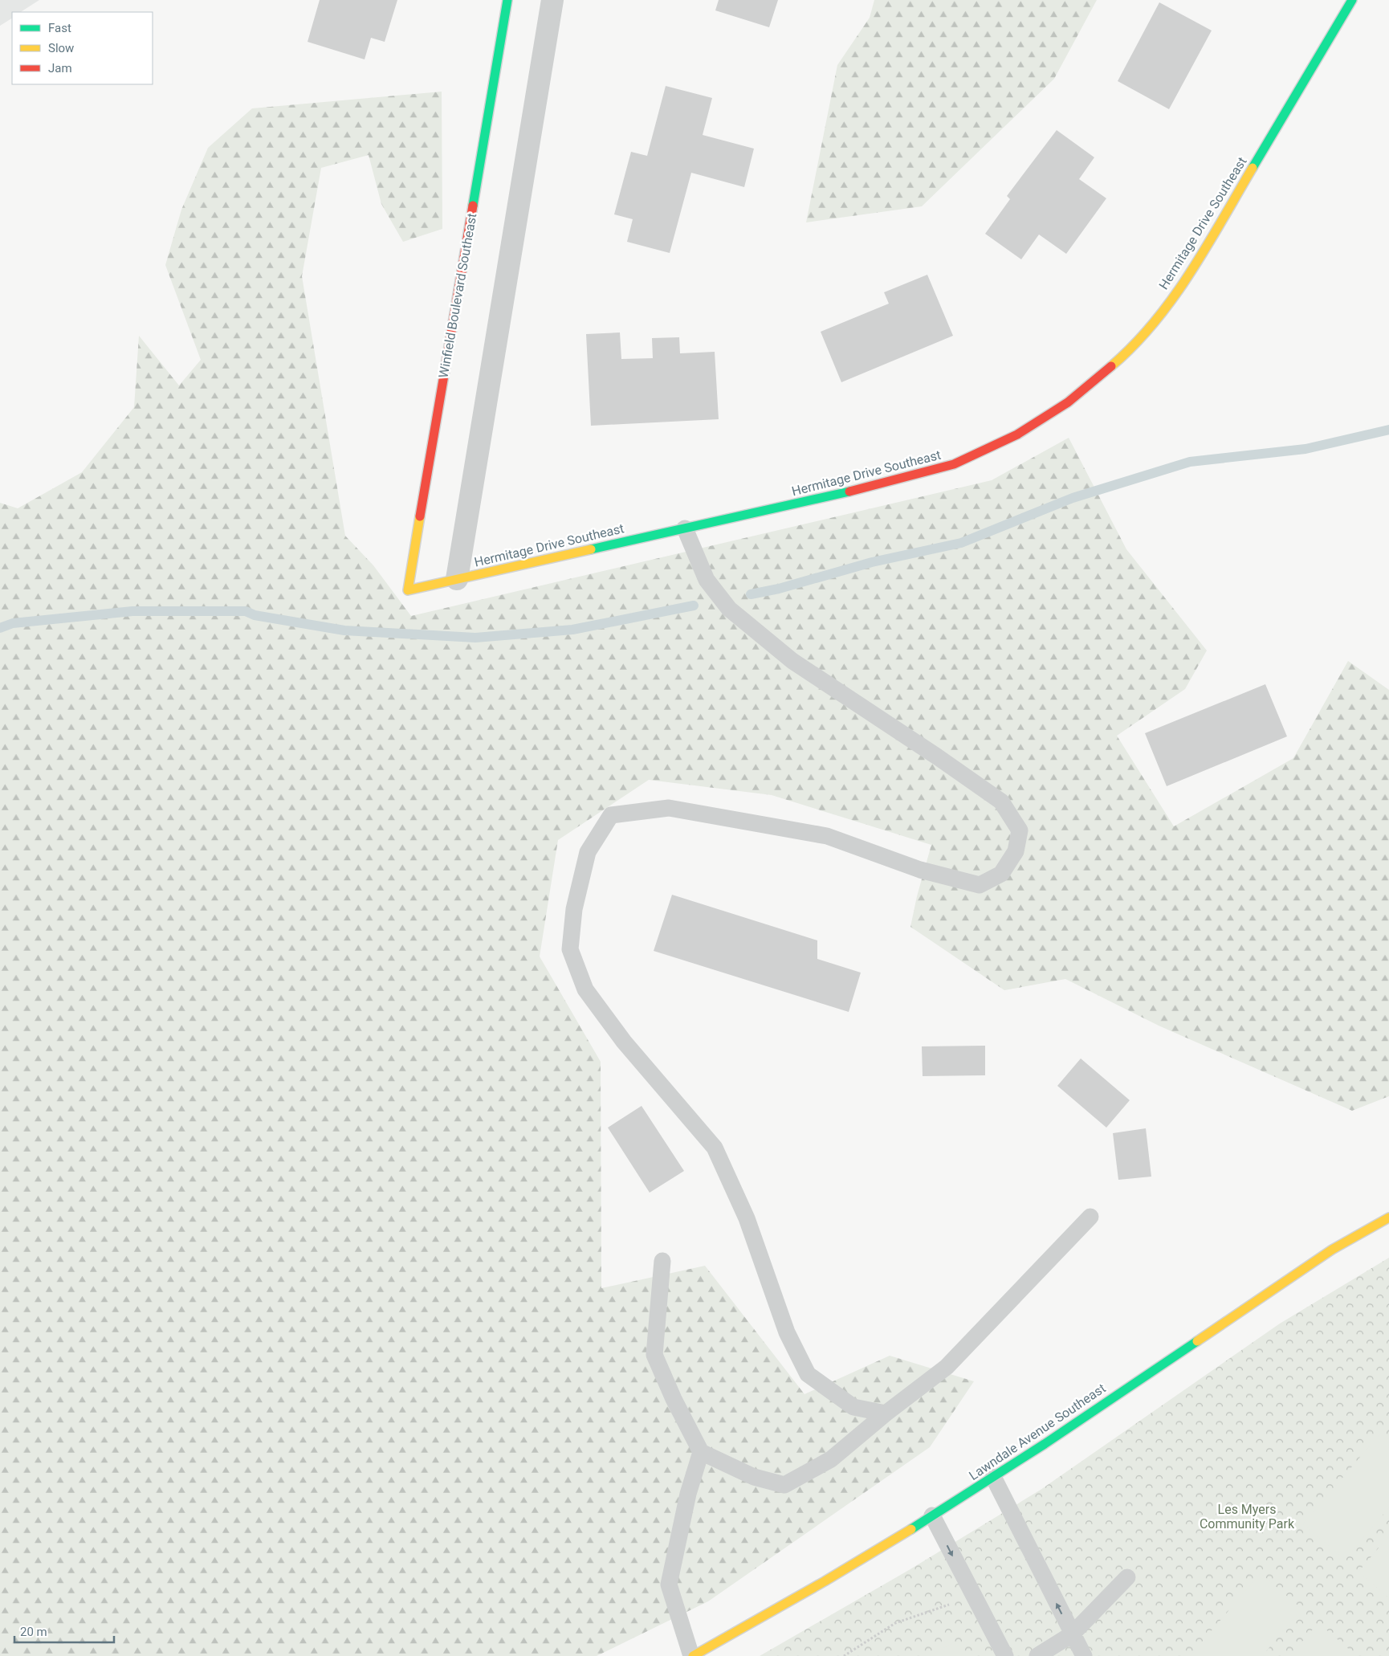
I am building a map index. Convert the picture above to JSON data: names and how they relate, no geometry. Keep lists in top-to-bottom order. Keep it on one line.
{"streets":{"street":["Hermitage Drive Southeast","Winfield Boulevard Southeast","Lawndale Avenue Southeast"]},"crossings":[["Hermitage Drive Southeast","Winfield Boulevard Southeast"]],"parks":["Les Myers Community Park"],"legend":["Fast","Slow","Jam"],"scale_bar":"20 m"}
